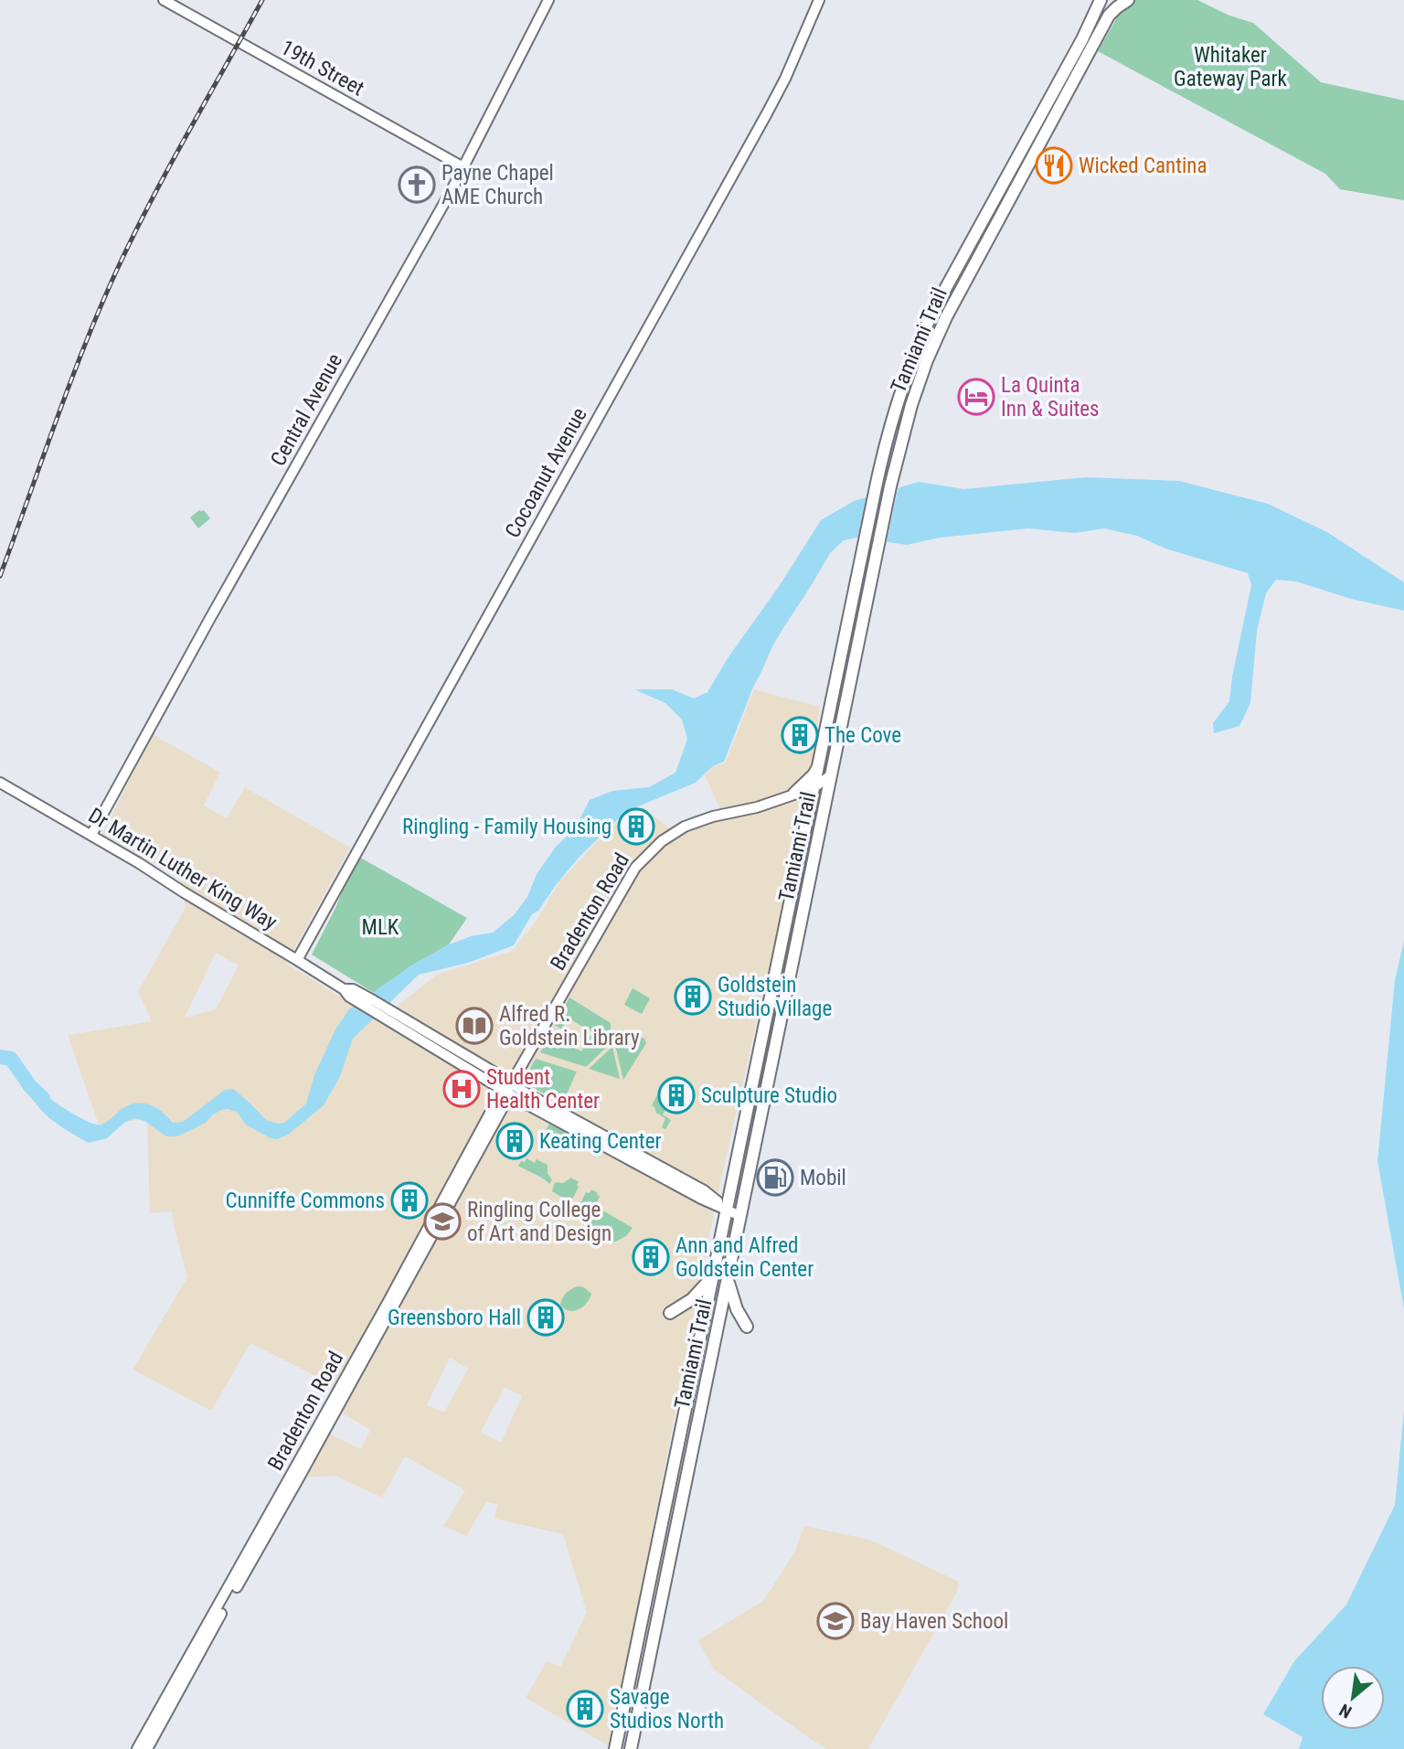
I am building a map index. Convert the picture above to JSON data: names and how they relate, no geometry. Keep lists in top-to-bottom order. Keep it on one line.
{"streets":{"main road":["Tamiami Trail"],"street":["19th Street","Central Avenue","Cocoanut Avenue","Dr Martin Luther King Way","Bradenton Road"]},"crossings":[["19th Street","Central Avenue"],["Tamiami Trail","Dr Martin Luther King Way"],["Tamiami Trail","Bradenton Road"],["Central Avenue","Dr Martin Luther King Way"],["Cocoanut Avenue","Dr Martin Luther King Way"],["Dr Martin Luther King Way","Bradenton Road"]],"parks":["Whitaker Gateway Park","MLK"],"places":{"restaurant":["Wicked Cantina"],"church":["Payne Chapel AME Church"],"hotel":["La Quinta Inn & Suites"],"building":["The Cove","Ringling - Family Housing","Goldstein Studio Village","Sculpture Studio","Keating Center","Cunniffe Commons","Ann and Alfred Goldstein Center","Greensboro Hall","Savage Studios North"],"library":["Alfred R. Goldstein Library"],"hospital":["Student Health Center"],"fuel station":["Mobil"],"school or university":["Ringling College of Art and Design","Bay Haven School"]},"north":"bottom left"}
